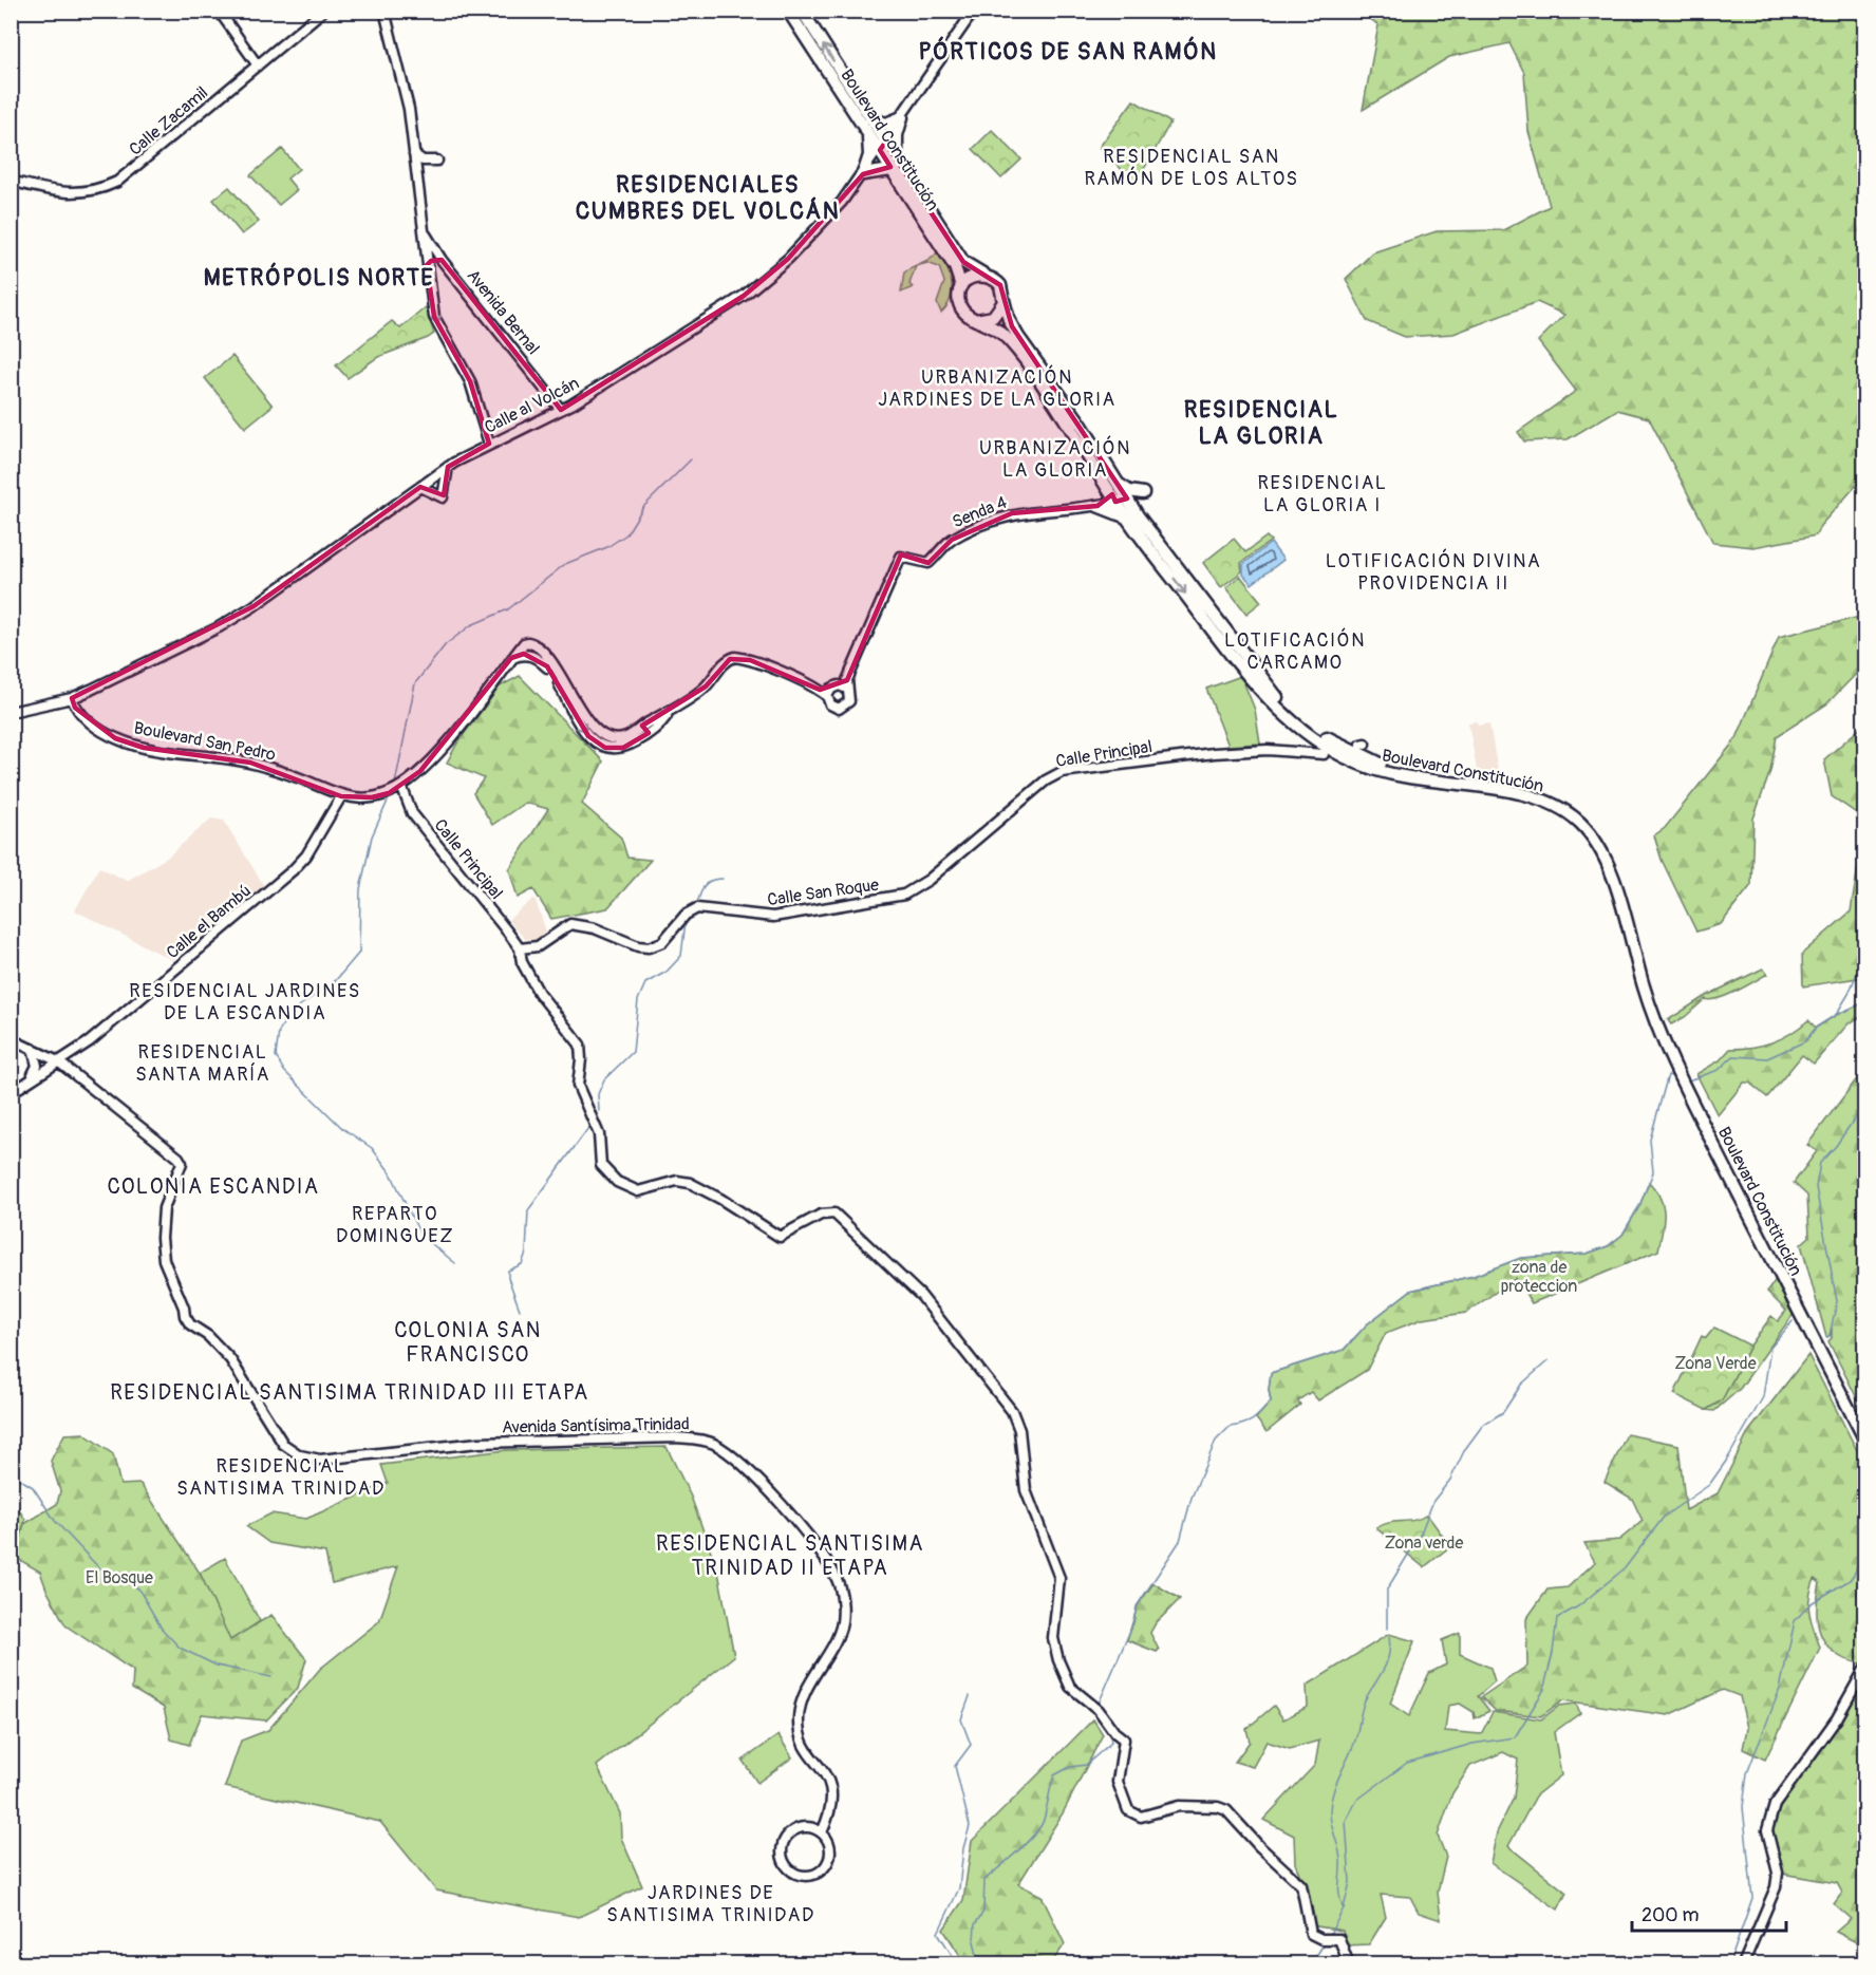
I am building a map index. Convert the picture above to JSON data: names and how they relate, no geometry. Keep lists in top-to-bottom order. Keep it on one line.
{"streets":{"highway":["Boulevard Constitución"],"street":["Calle Zacamil","Avenida Bernal","Calle al Volcán","Senda 4","Boulevard San Pedro","Calle Principal","Calle San Roque","Calle el Bambú","Avenida Santísima Trinidad"]},"crossings":[["Boulevard Constitución","Calle al Volcán"],["Boulevard Constitución","Senda 4"],["Avenida Bernal","Calle al Volcán"],["Calle al Volcán","Boulevard San Pedro"],["Senda 4","Boulevard San Pedro"],["Boulevard San Pedro","Calle Principal"],["Boulevard San Pedro","Calle el Bambú"],["Calle Principal","Calle San Roque"],["Calle el Bambú","Avenida Santísima Trinidad"]],"districts":["PÓRTICOS DE SAN RAMÓN","RESIDENCIAL SAN RAMÓN DE LOS ALTOS","RESIDENCIALES CUMBRES DEL VOLCÁN","METRÓPOLIS NORTE","URBANIZACIÓN JARDINES DE LA GLORIA","RESIDENCIAL LA GLORIA","URBANIZACIÓN LA GLORIA","RESIDENCIAL LA GLORIA I","LOTIFICACIÓN DIVINA PROVIDENCIA II","LOTIFICACIÓN CARCAMO","RESIDENCIAL JARDINES DE LA ESCANDIA","RESIDENCIAL SANTA MARÍA","COLONIA ESCANDIA","REPARTO DOMINGUEZ","COLONIA SAN FRANCISCO","RESIDENCIAL SANTISIMA TRINIDAD III ETAPA","RESIDENCIAL SANTISIMA TRINIDAD","RESIDENCIAL SANTISIMA TRINIDAD II ETAPA","JARDINES DE SANTISIMA TRINIDAD"],"parks":["zona de proteccion","Zona Verde","Zona verde","El Bosque"],"scale_bar":"200 m"}
